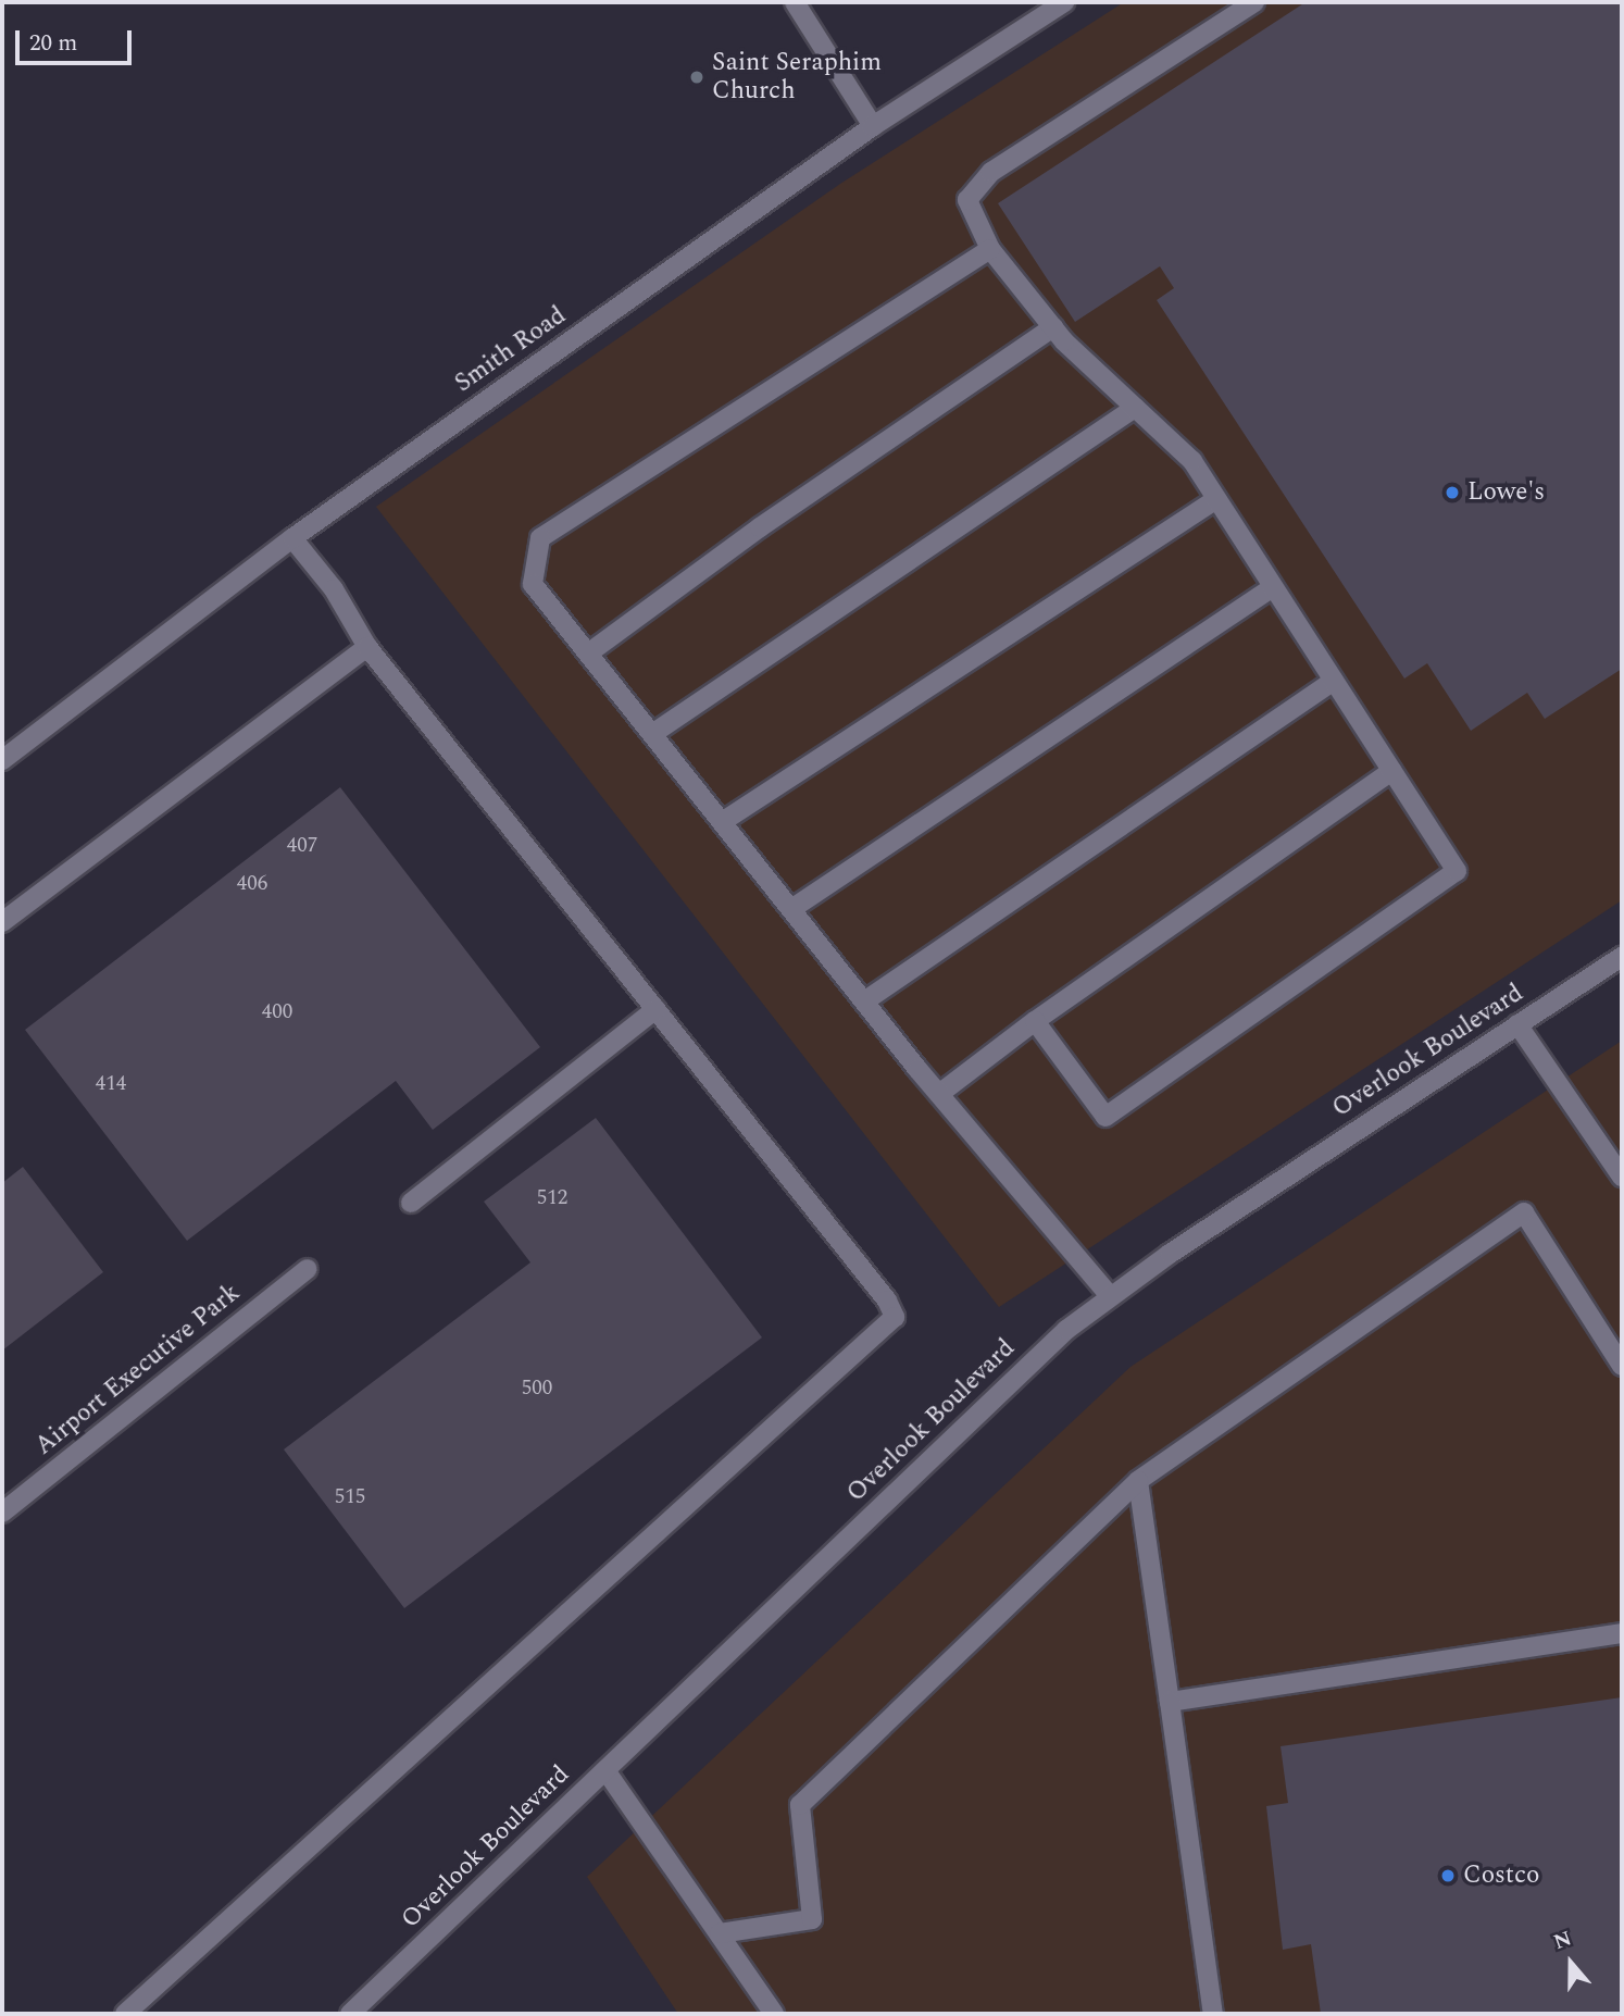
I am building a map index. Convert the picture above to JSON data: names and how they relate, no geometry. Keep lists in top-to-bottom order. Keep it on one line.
{"streets":{"street":["Smith Road","Overlook Boulevard","Airport Executive Park"]},"places":["Saint Seraphim Church","Lowe's","Costco"],"house_numbers":["407","406","400","414","512","500","515"],"scale_bar":"20 m","north":"top"}
